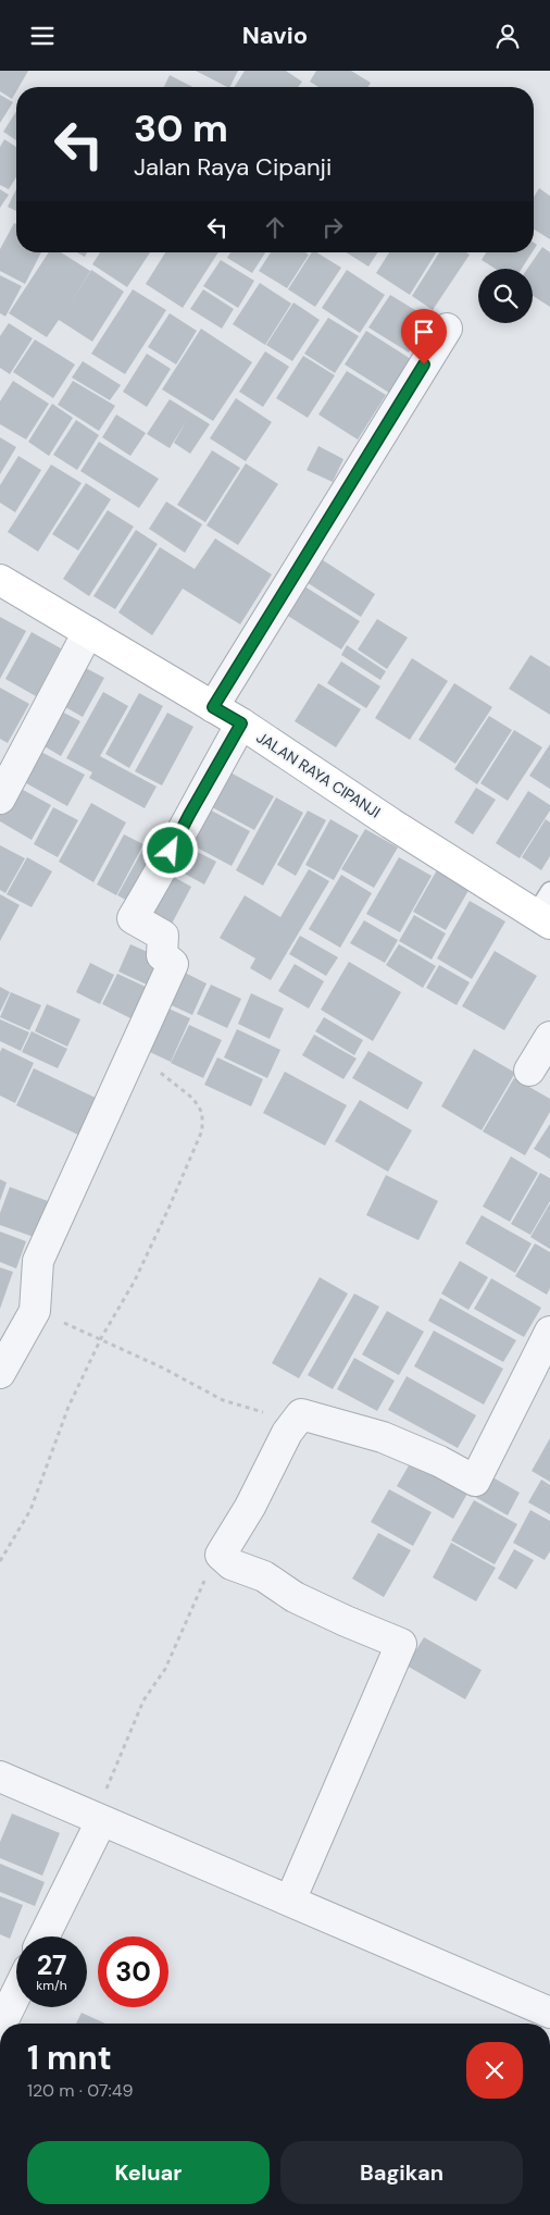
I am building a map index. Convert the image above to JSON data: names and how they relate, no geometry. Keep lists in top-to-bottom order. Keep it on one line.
{"streets":{"main road":["JALAN RAYA CIPANJI"]},"page":{"header":"Navio","turn":["30 m","Jalan Raya Cipanji"],"speed":"27 km/h","limit":"30","heading":["1 mnt","120 m · 07:49"],"buttons":["Keluar","Bagikan"]}}
